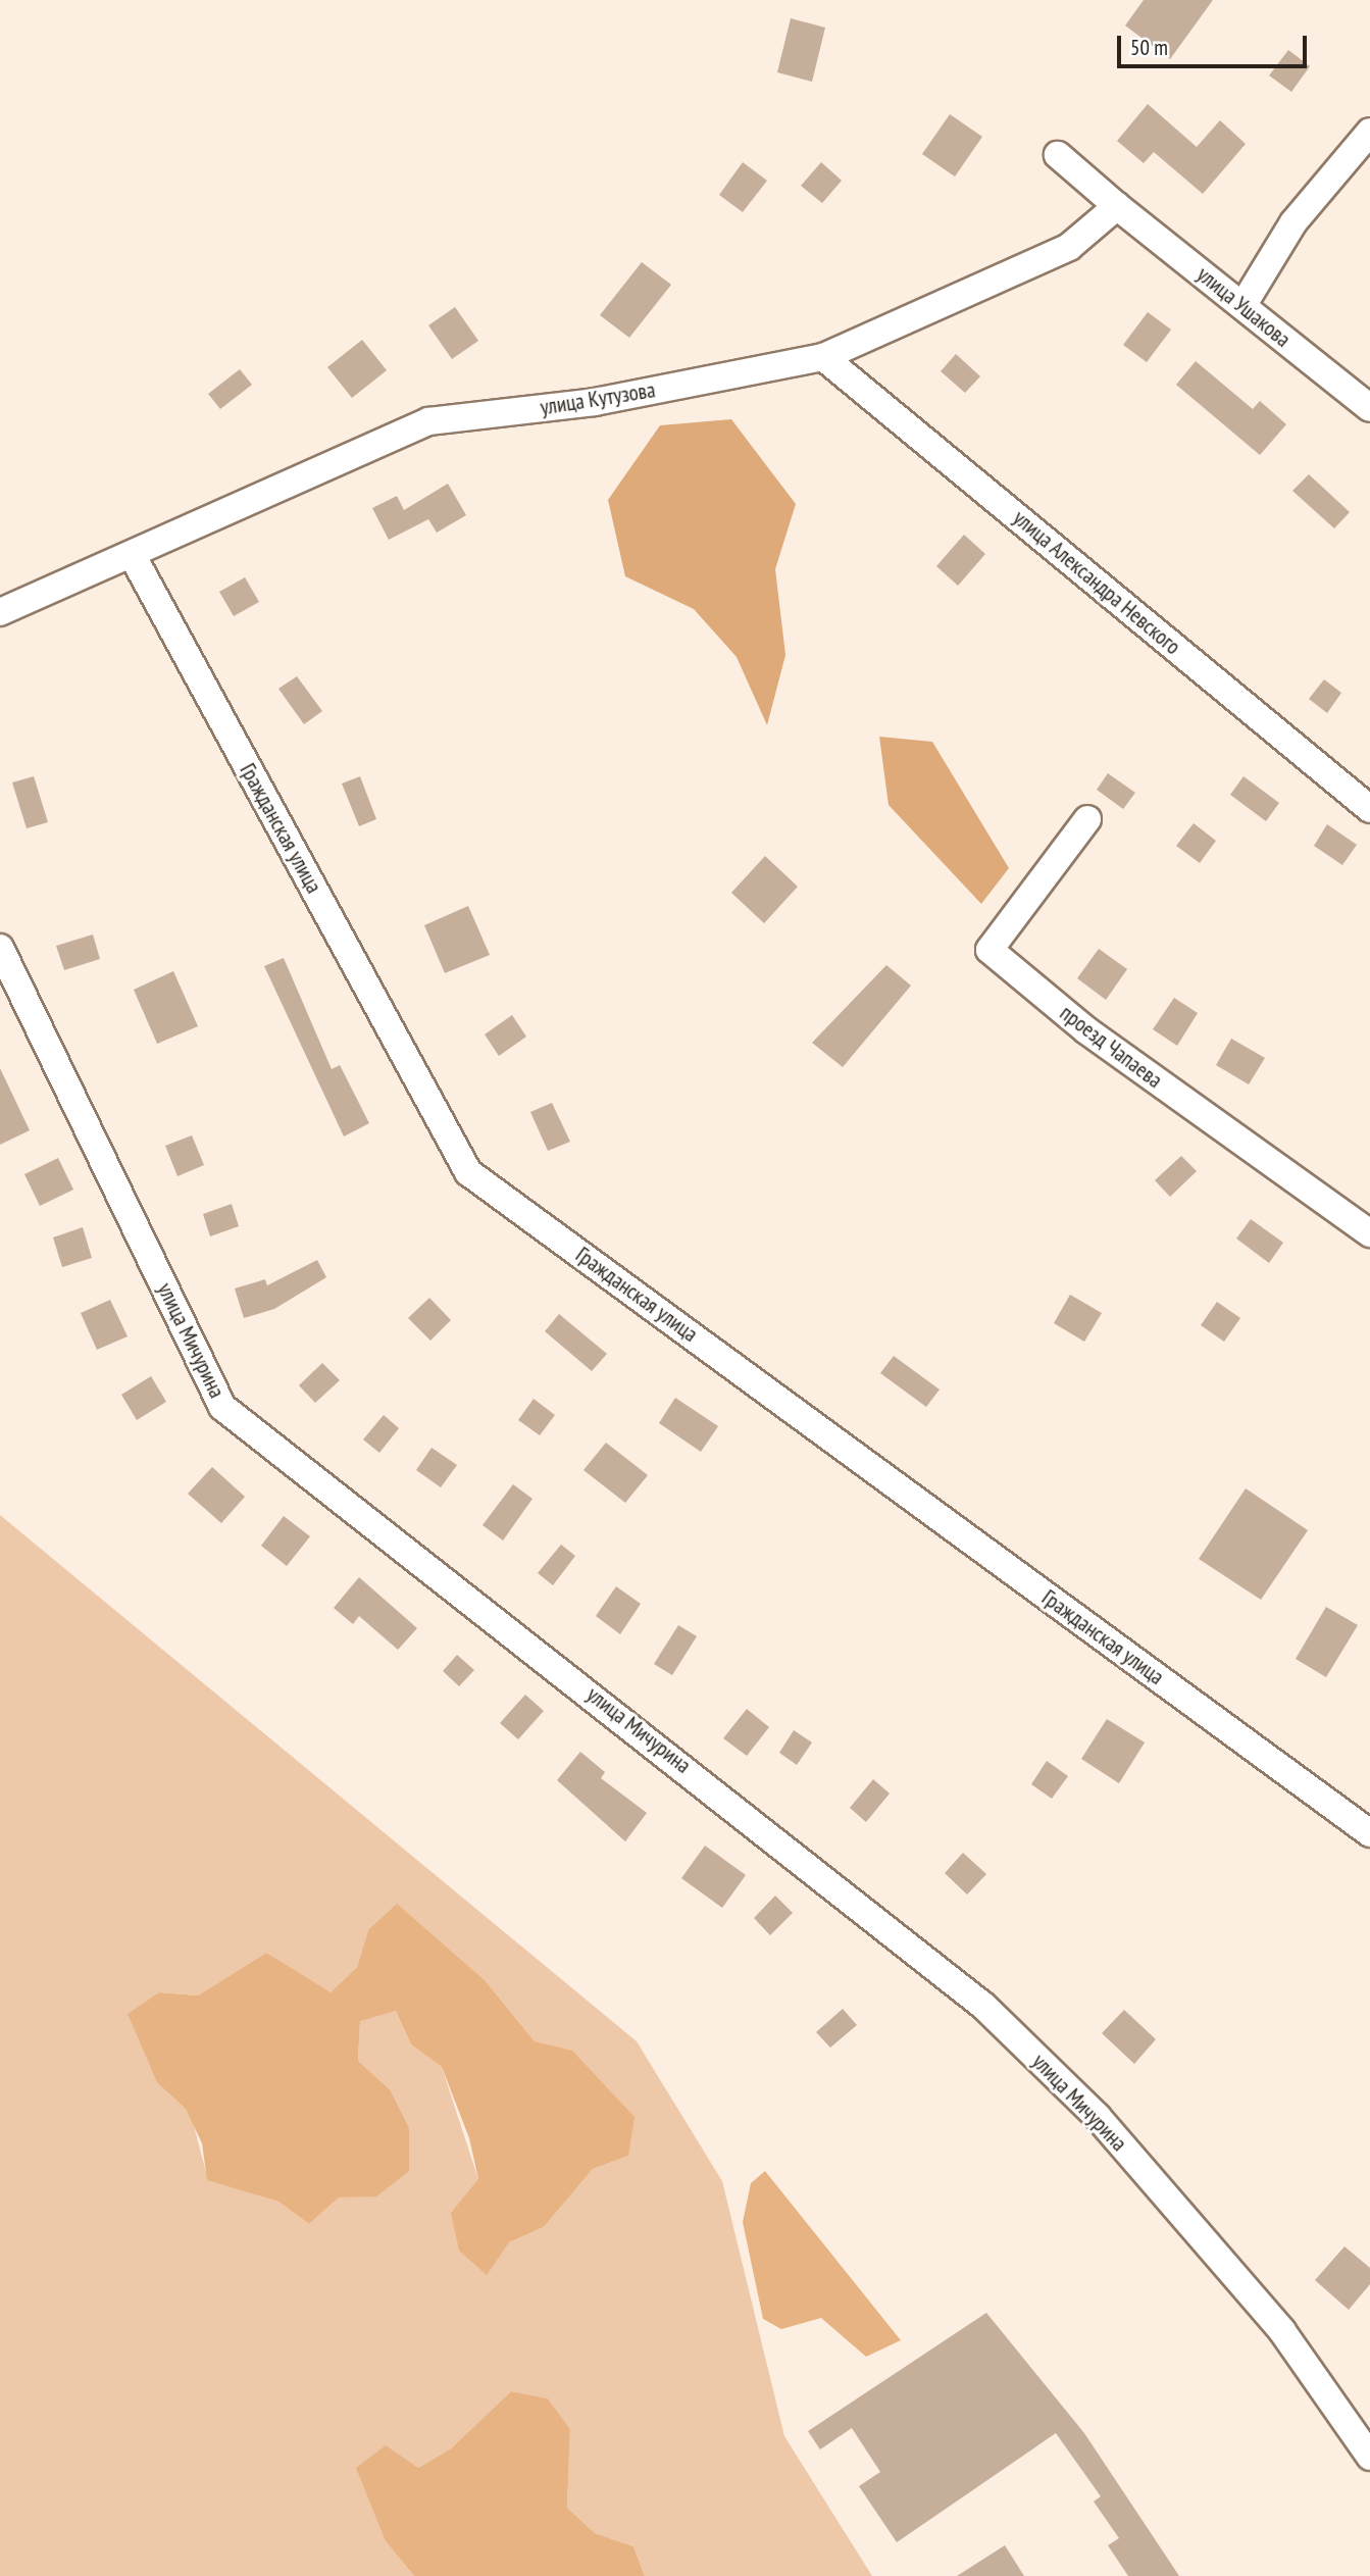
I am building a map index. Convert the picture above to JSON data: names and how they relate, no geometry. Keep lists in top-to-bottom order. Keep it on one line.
{"streets":{"street":["улица Ушакова","улица Кутузова","улица Александра Невского","Гражданская улица","проезд Чапаева","улица Мичурина"]},"crossings":[["улица Ушакова","улица Кутузова"],["улица Кутузова","улица Александра Невского"],["улица Кутузова","Гражданская улица"]],"scale_bar":"50 m"}
